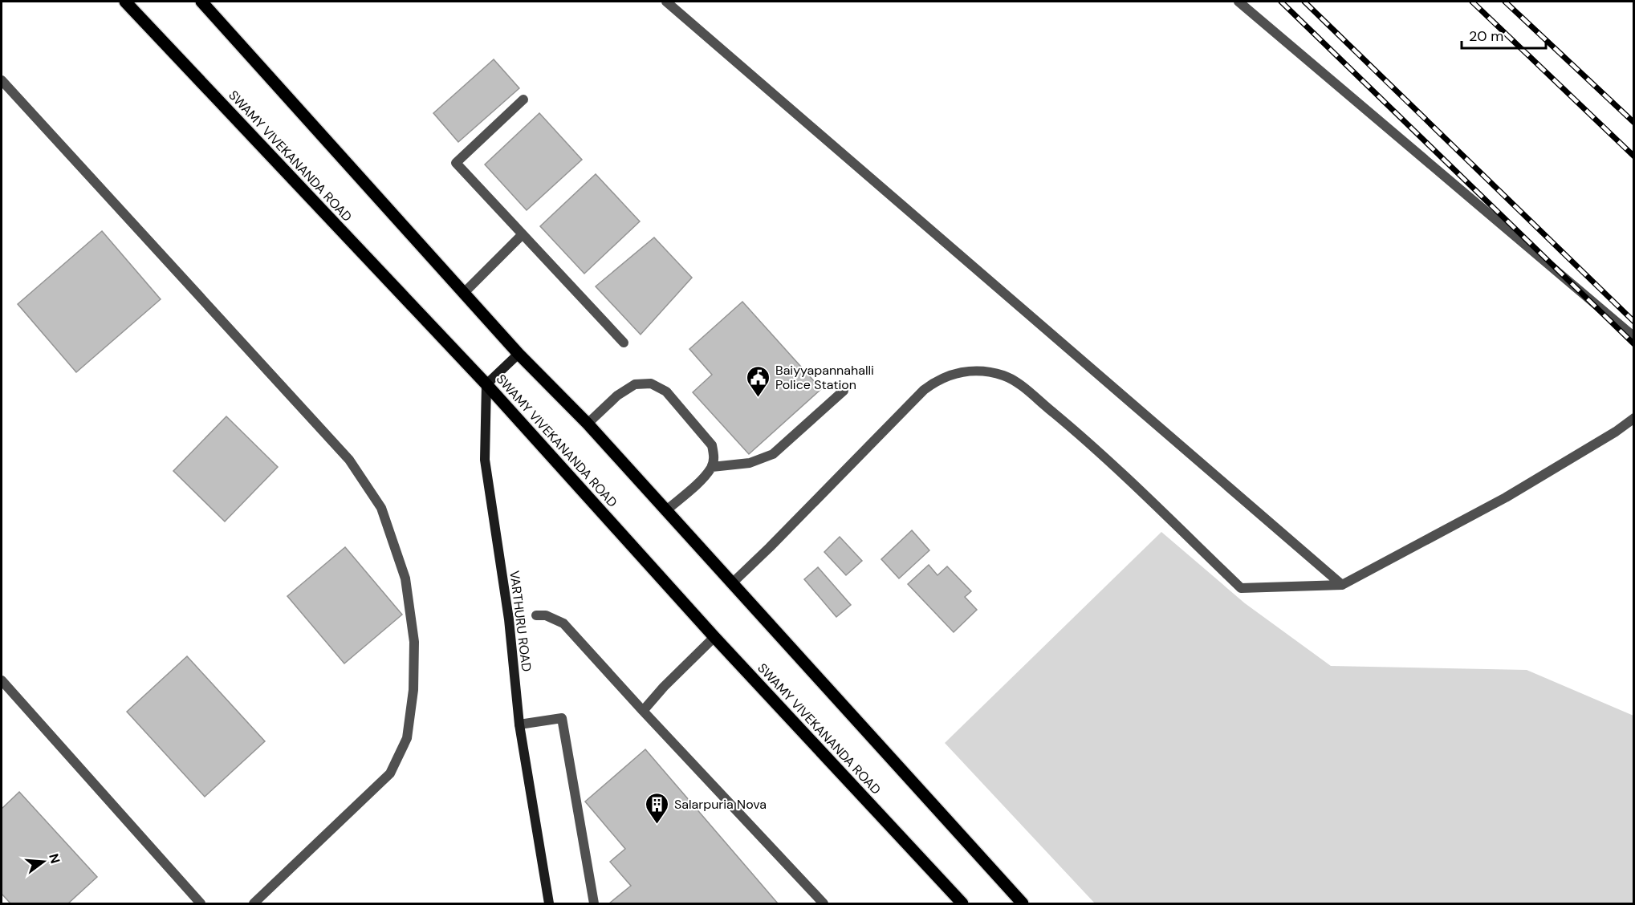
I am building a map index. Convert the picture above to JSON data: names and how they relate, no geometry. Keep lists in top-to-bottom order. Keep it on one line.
{"streets":{"main road":["SWAMY VIVEKANANDA ROAD"],"street":["VARTHURU ROAD"]},"crossings":[["SWAMY VIVEKANANDA ROAD","VARTHURU ROAD"]],"places":{"public building":["Baiyyapannahalli Police Station"],"building":["Salarpuria Nova"]},"scale_bar":"20 m","north":"right"}
